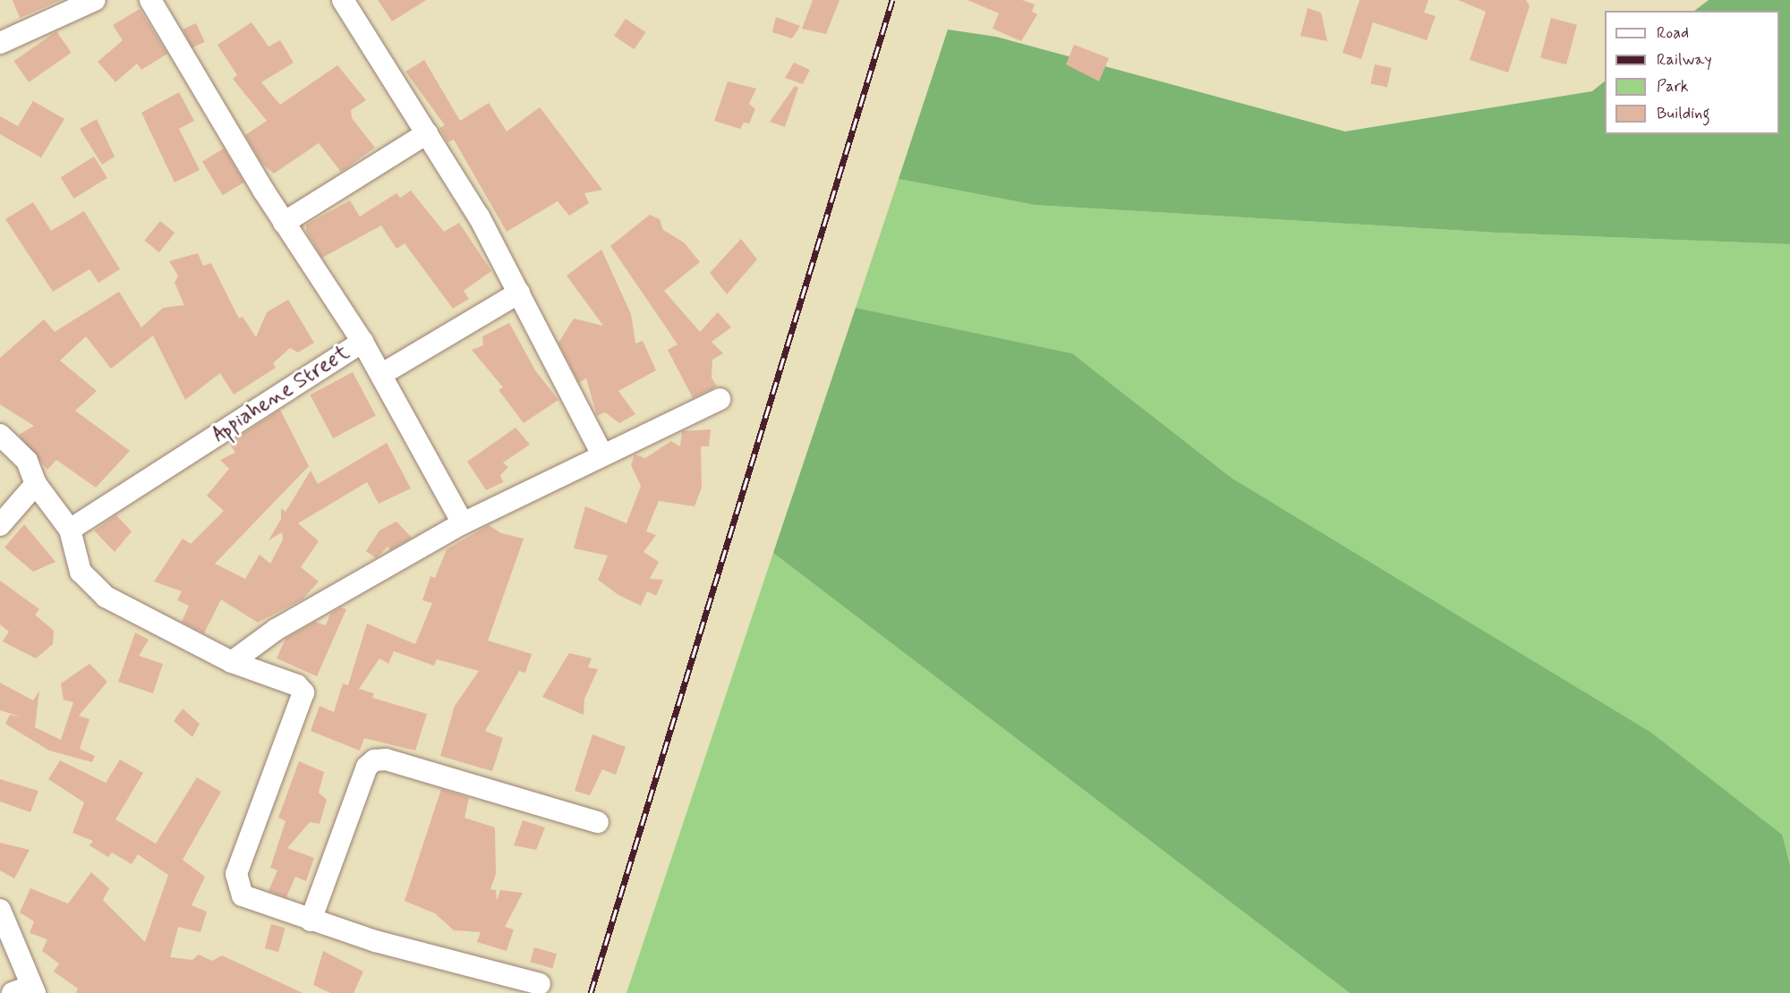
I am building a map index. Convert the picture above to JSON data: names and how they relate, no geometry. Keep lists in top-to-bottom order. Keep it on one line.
{"streets":{"street":["Appiahene Street"]},"legend":["Road","Railway","Park","Building"]}
